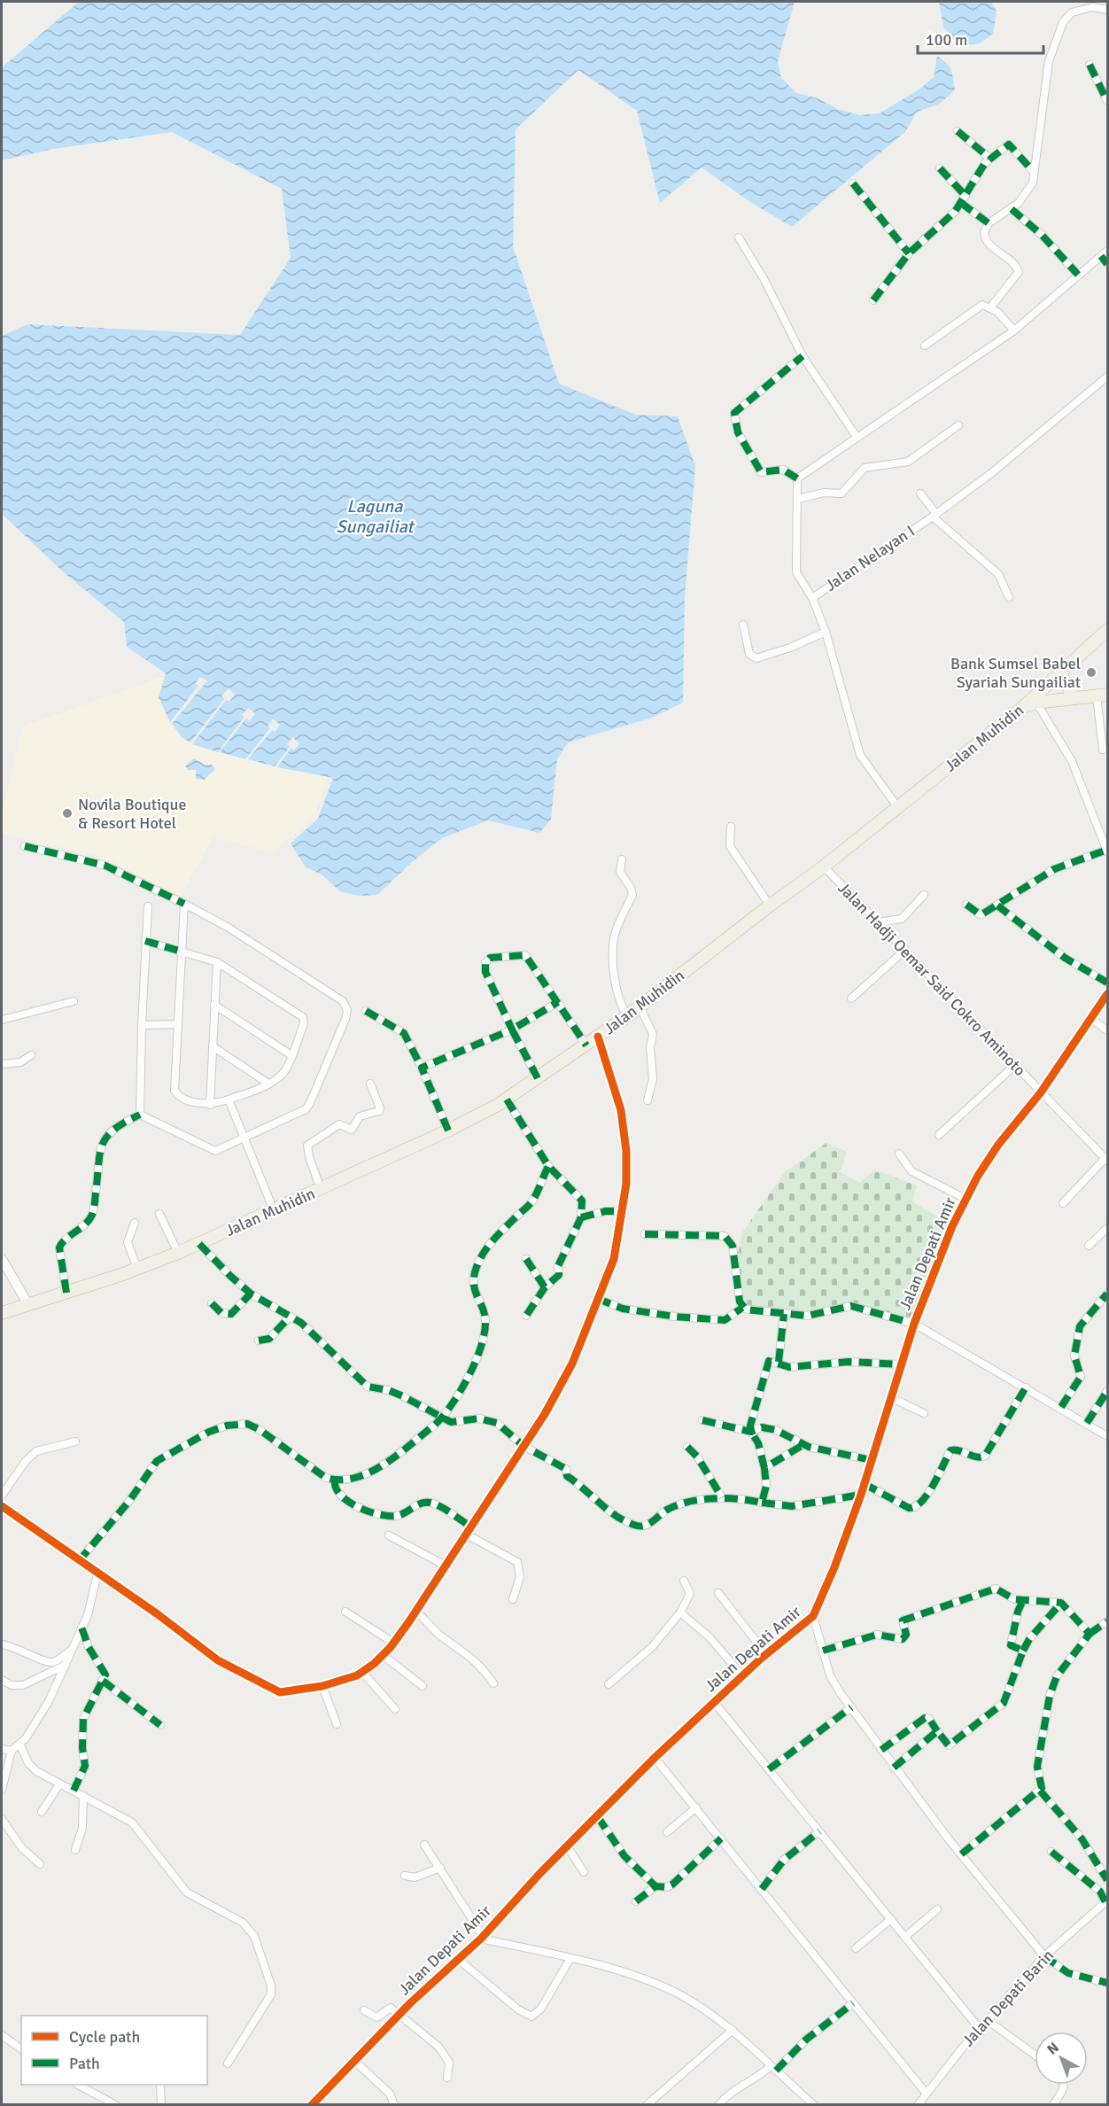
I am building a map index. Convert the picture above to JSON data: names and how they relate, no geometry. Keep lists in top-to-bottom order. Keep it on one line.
{"streets":{"highway":["Jalan Muhidin"],"street":["Jalan Nelayan I","Jalan Hadji Oemar Said Cokro Aminoto","Jalan Depati Amir","Jalan Depati Barin"]},"crossings":[["Jalan Nelayan I","Jalan Muhidin"],["Jalan Muhidin","Jalan Hadji Oemar Said Cokro Aminoto"],["Jalan Hadji Oemar Said Cokro Aminoto","Jalan Depati Amir"]],"water":["Laguna Sungailiat"],"places":["Bank Sumsel Babel Syariah Sungailiat","Novila Boutique & Resort Hotel"],"legend":["Cycle path","Path"],"scale_bar":"100 m","north":"top left"}
